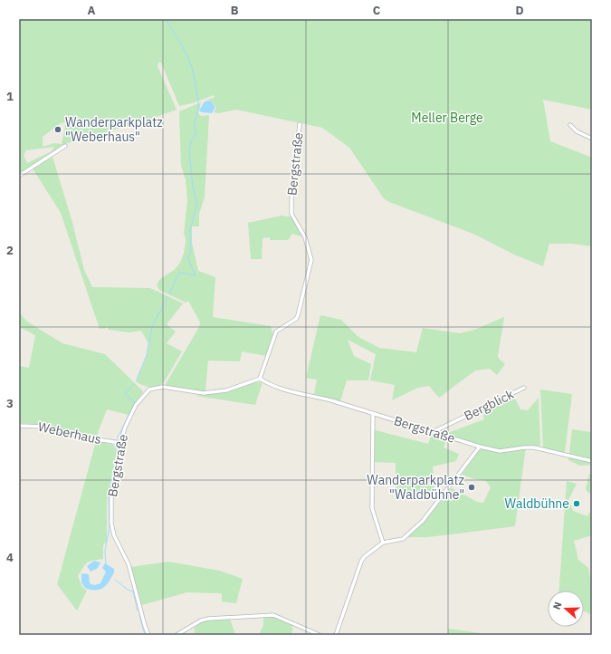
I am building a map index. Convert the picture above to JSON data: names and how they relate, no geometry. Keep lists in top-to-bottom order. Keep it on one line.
{"streets":{"street":["Bergstraße","Bergblick","Weberhaus"]},"crossings":[["Bergstraße","Bergblick"],["Bergstraße","Weberhaus"]],"parks":["Meller Berge"],"places":["Wanderparkplatz \"Weberhaus\"","Wanderparkplatz \"Waldbühne\"","Waldbühne"],"north":"left","grid":{"columns":["A","B","C","D"],"rows":["1","2","3","4"]}}
